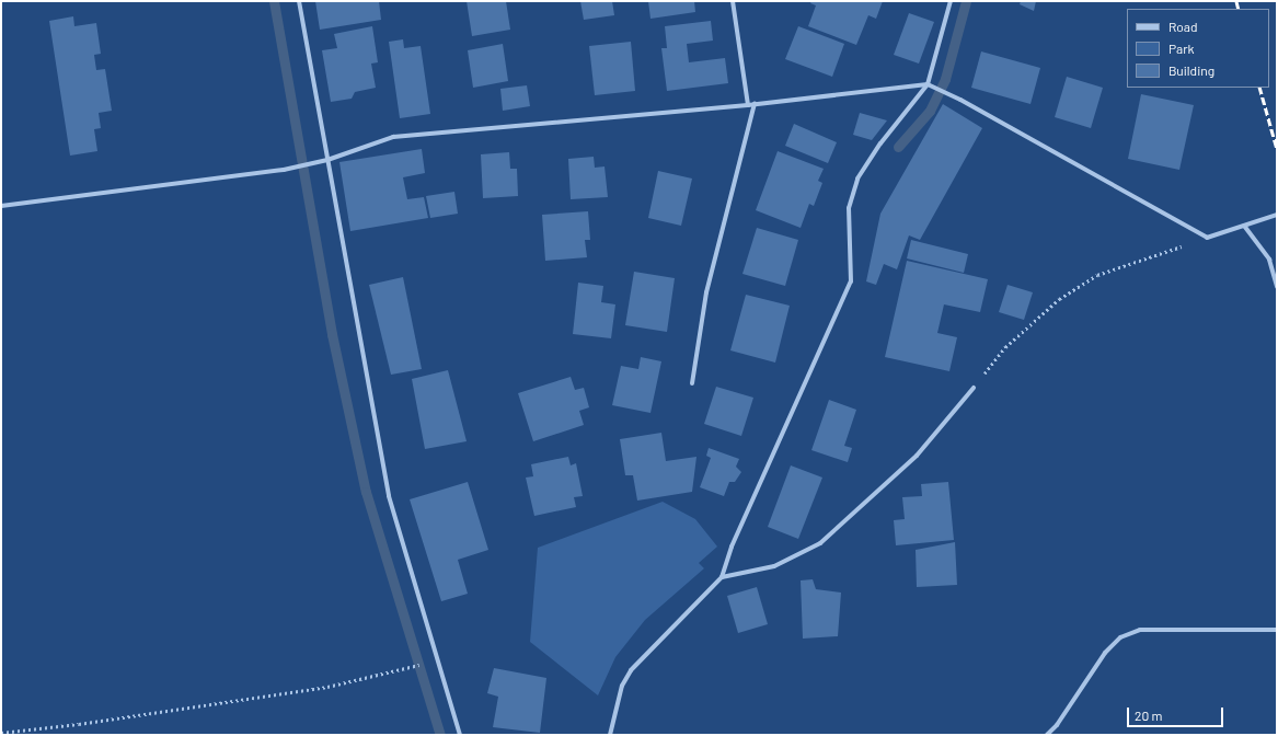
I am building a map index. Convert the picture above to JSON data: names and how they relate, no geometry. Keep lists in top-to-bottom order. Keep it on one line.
{"legend":["Road","Park","Building"],"scale_bar":"20 m"}
